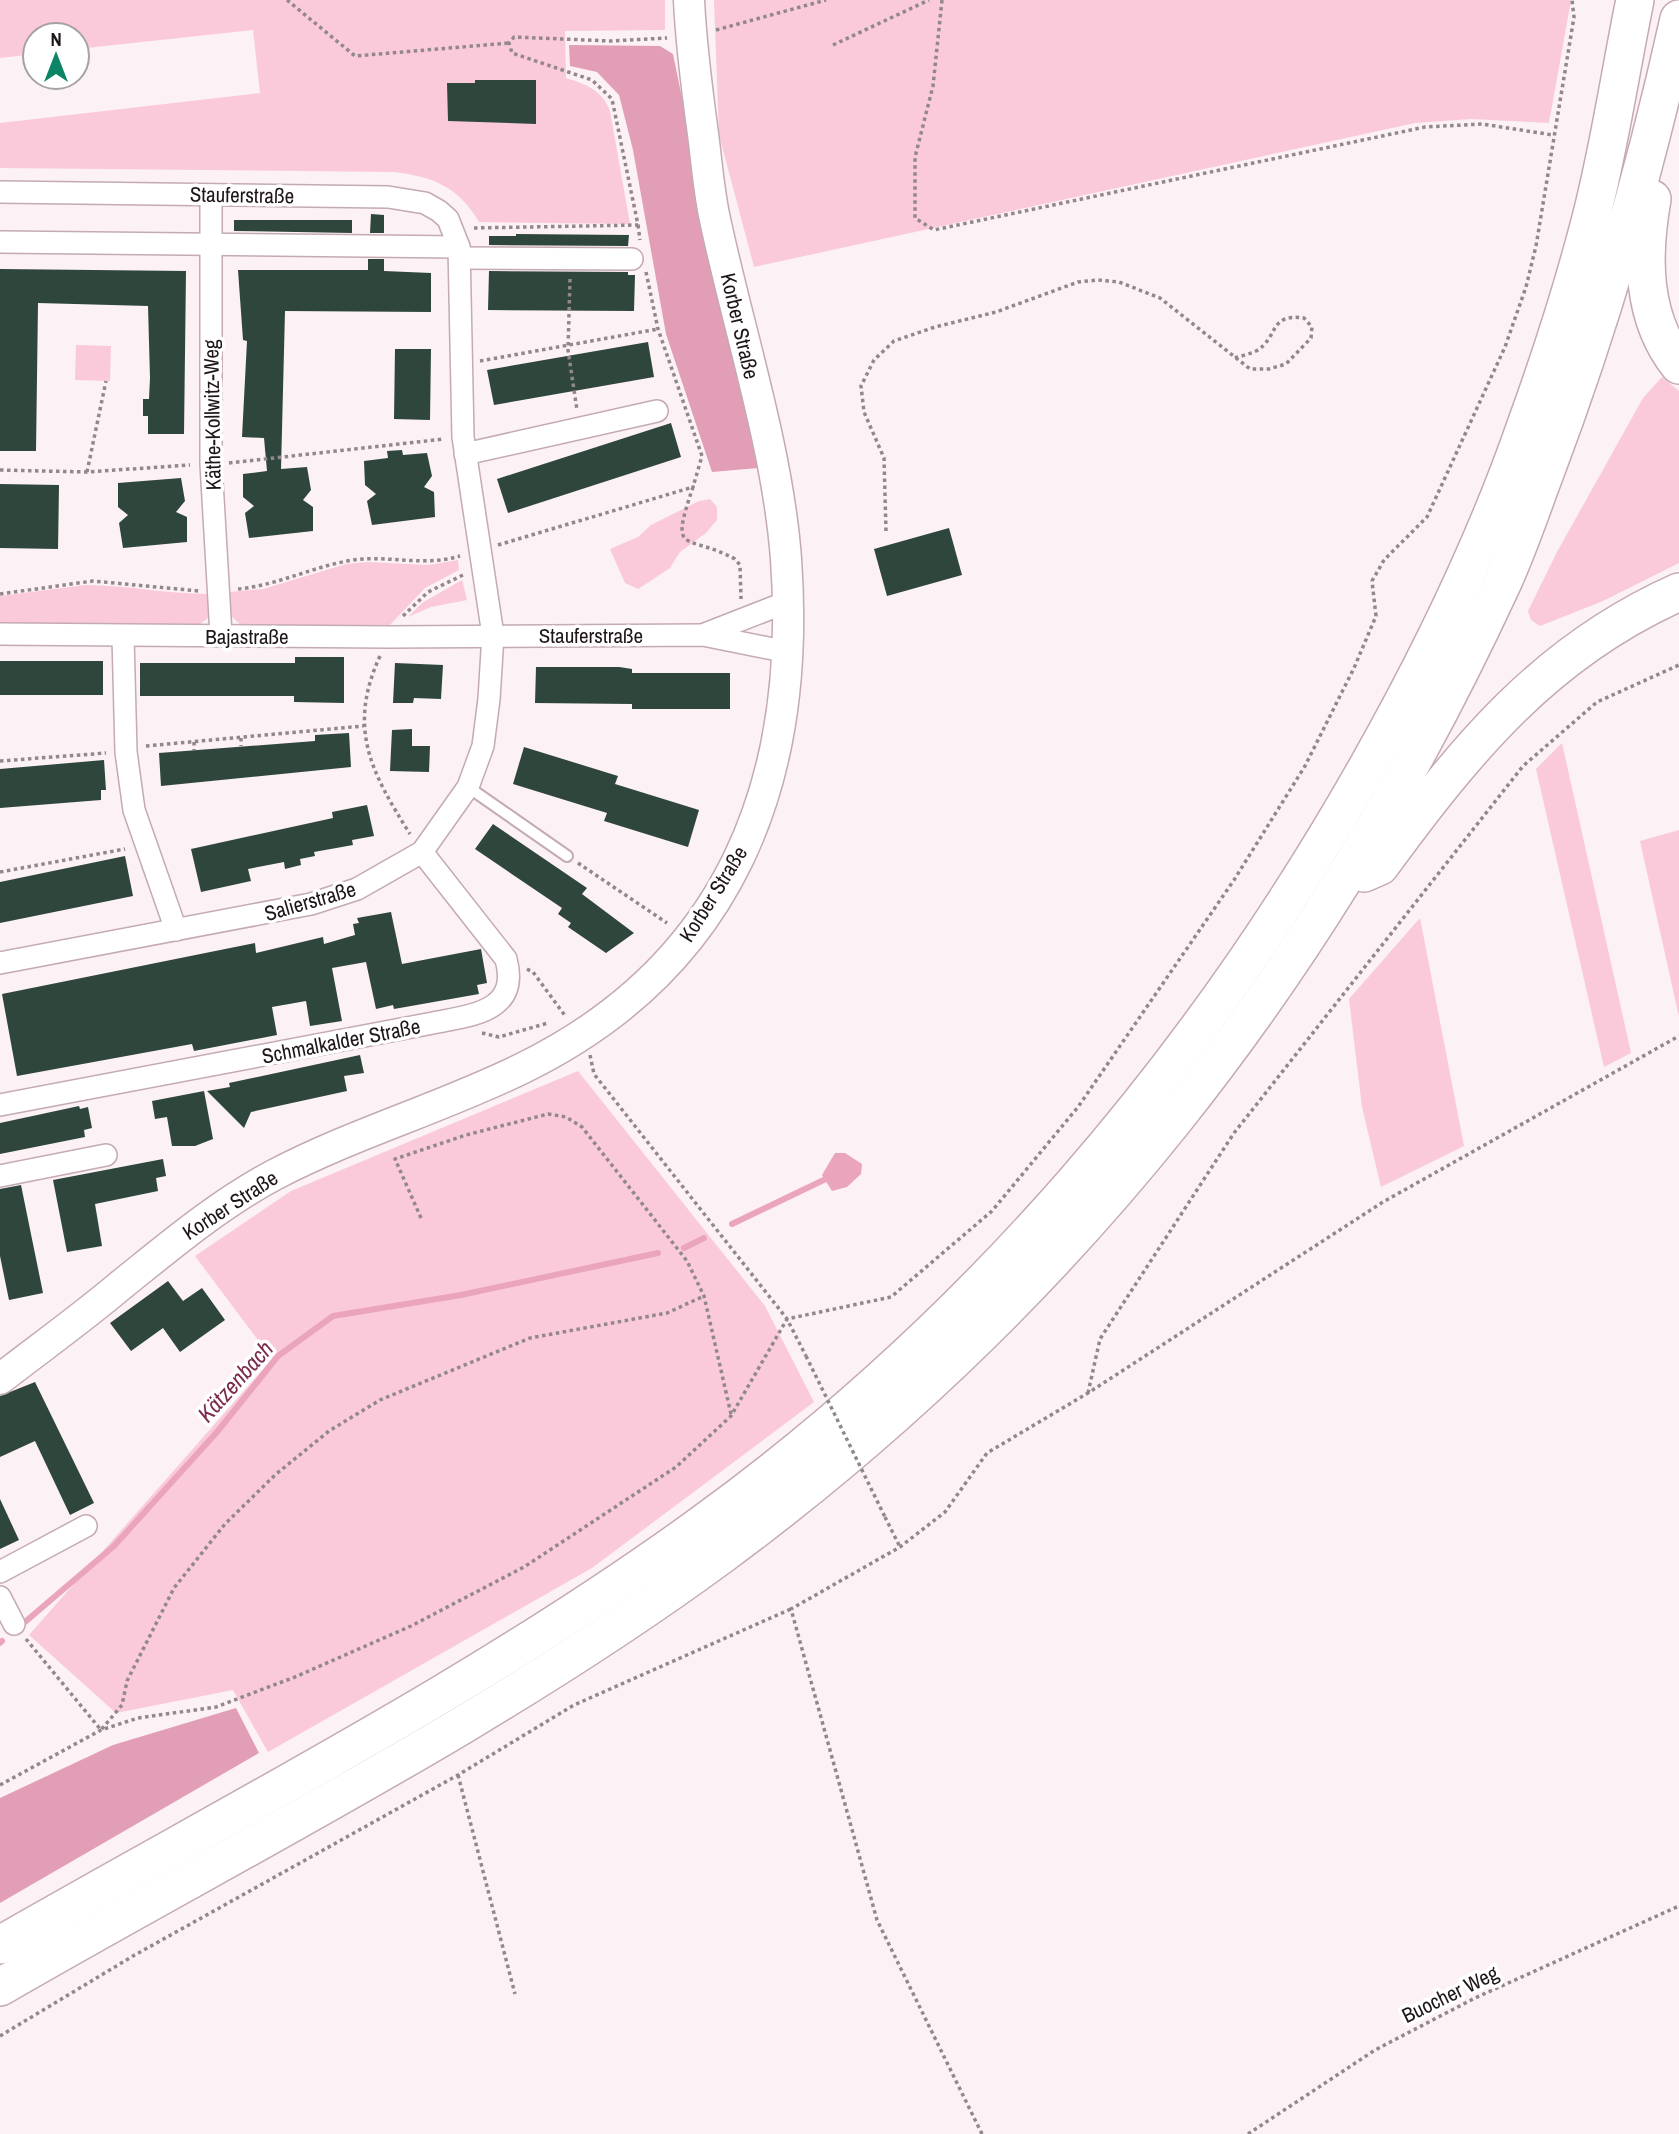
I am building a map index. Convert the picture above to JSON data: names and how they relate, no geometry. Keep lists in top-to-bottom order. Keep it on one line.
{"streets":{"street":["Stauferstraße","Korber Straße","Käthe-Kollwitz-Weg","Bajastraße","Salierstraße","Schmalkalder Straße"],"path":["Buocher Weg"]},"crossings":[["Stauferstraße","Korber Straße"],["Stauferstraße","Käthe-Kollwitz-Weg"],["Stauferstraße","Bajastraße"],["Stauferstraße","Salierstraße"],["Käthe-Kollwitz-Weg","Bajastraße"],["Bajastraße","Salierstraße"],["Salierstraße","Schmalkalder Straße"]],"water":["Kätzenbach"],"north":"top"}
